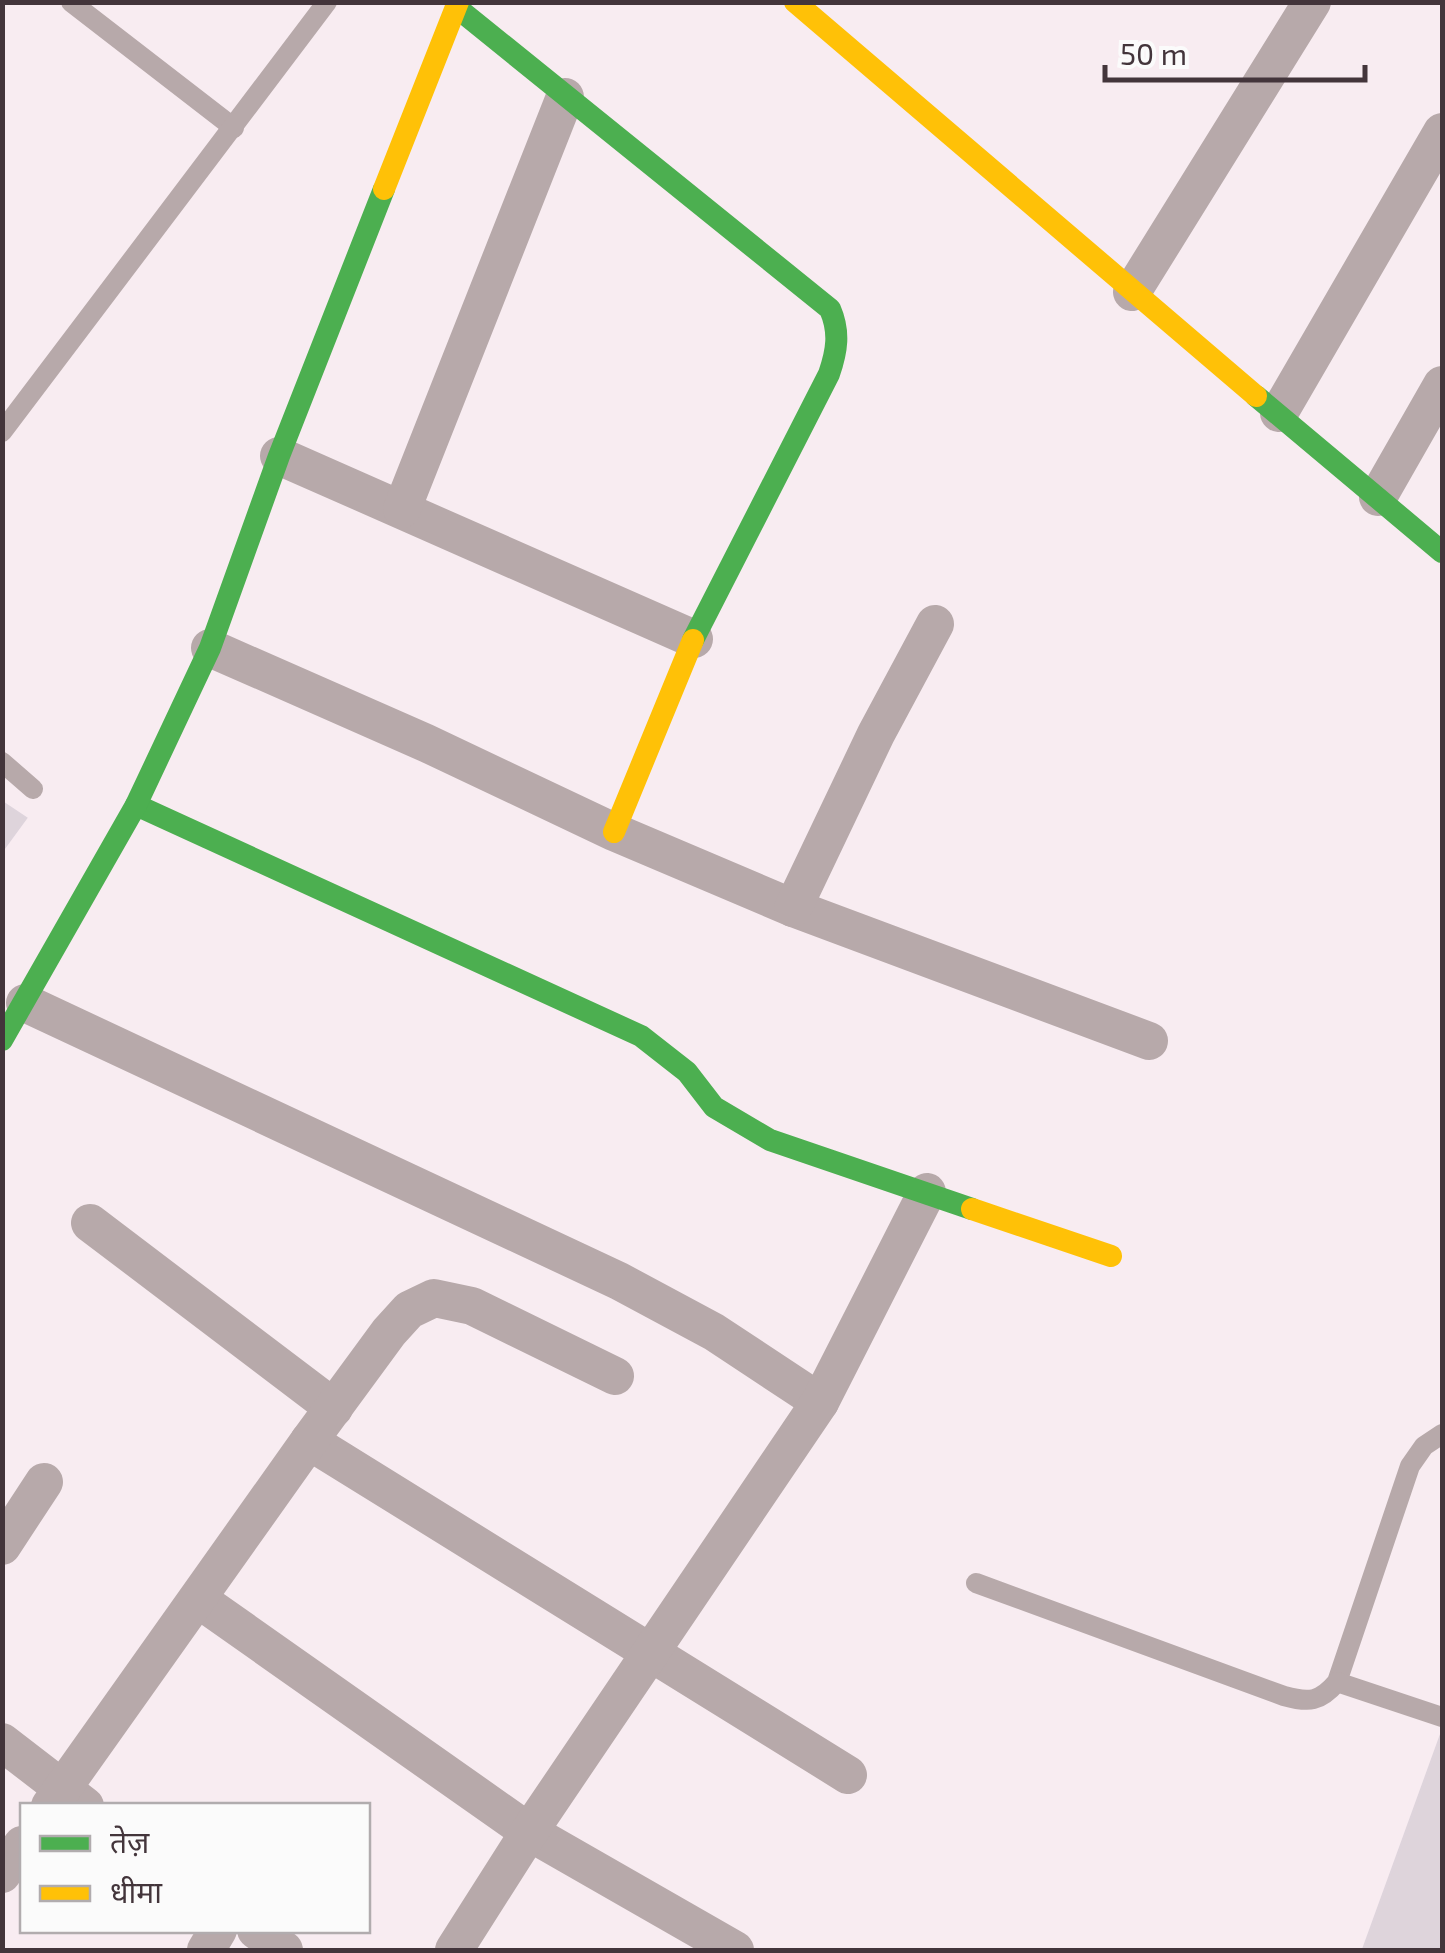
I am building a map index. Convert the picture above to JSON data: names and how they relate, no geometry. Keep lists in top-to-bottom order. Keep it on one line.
{"legend":["तेज़","धीमा"],"scale_bar":"50 m"}
